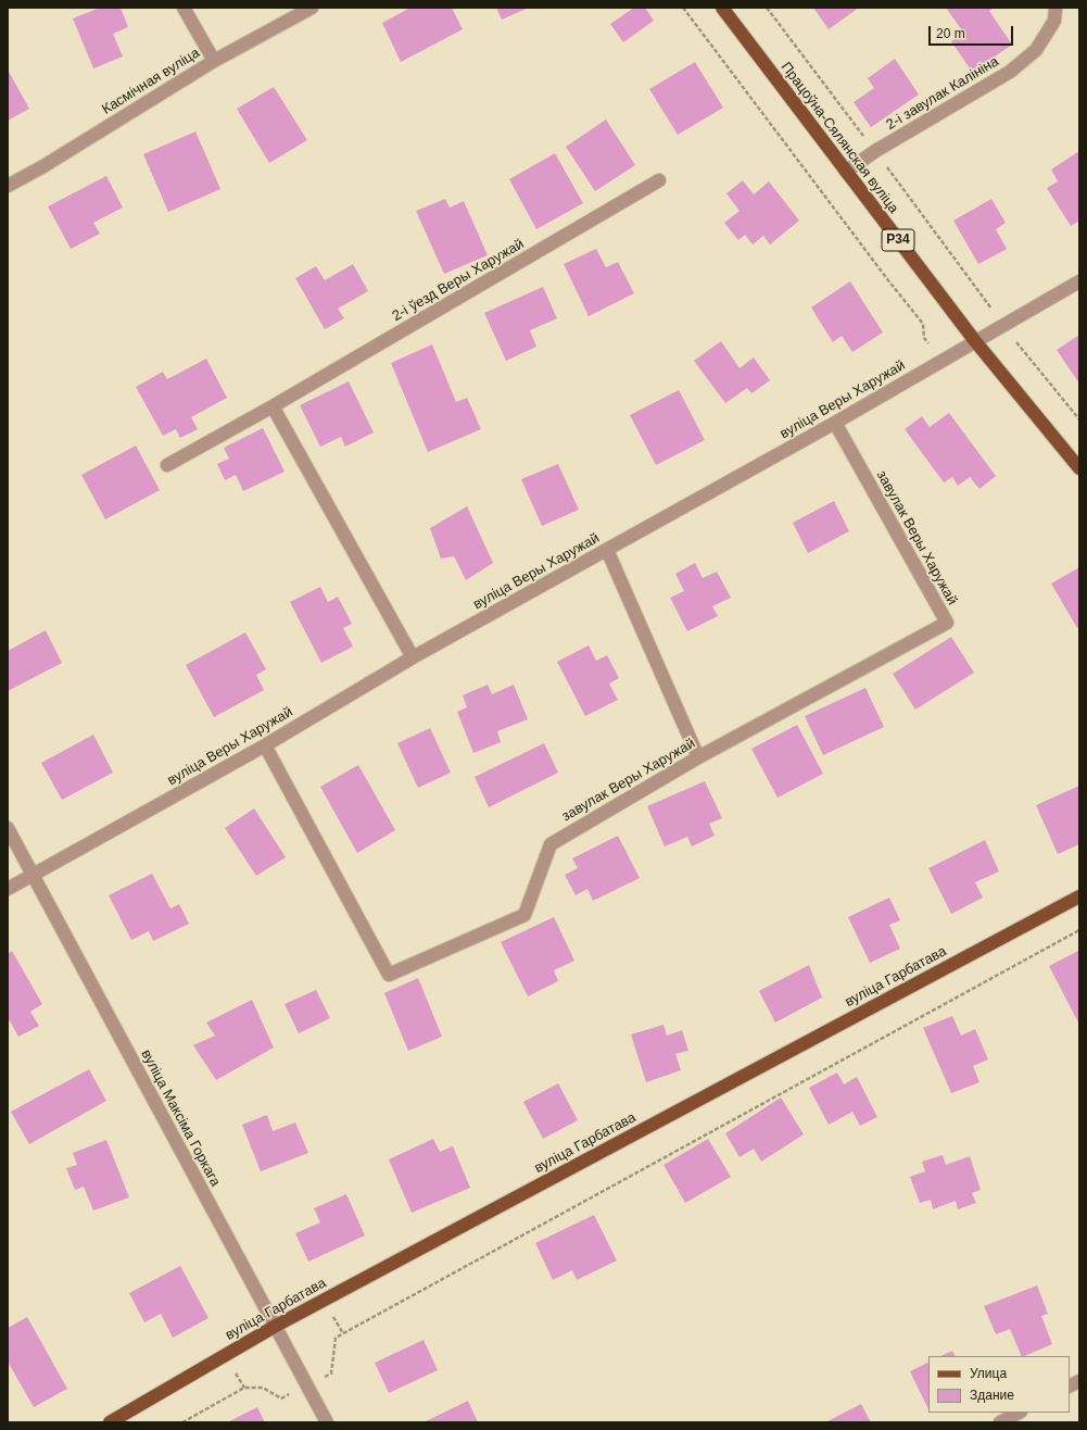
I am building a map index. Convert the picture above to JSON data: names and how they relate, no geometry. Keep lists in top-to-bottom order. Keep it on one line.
{"streets":{"main road":["Працоўна-Сялянская вуліца","Р34","вуліца Гарбатава"],"street":["Касмічная вуліца","2-і завулак Калініна","2-і ўезд Веры Харужай","вуліца Веры Харужай","завулак Веры Харужай","вуліца Максіма Горкага"]},"crossings":[["2-і завулак Калініна","Працоўна-Сялянская вуліца"],["Працоўна-Сялянская вуліца","вуліца Веры Харужай"],["вуліца Веры Харужай","завулак Веры Харужай"],["вуліца Веры Харужай","вуліца Максіма Горкага"],["вуліца Гарбатава","вуліца Максіма Горкага"]],"legend":["Улица","Здание"],"scale_bar":"20 m"}
